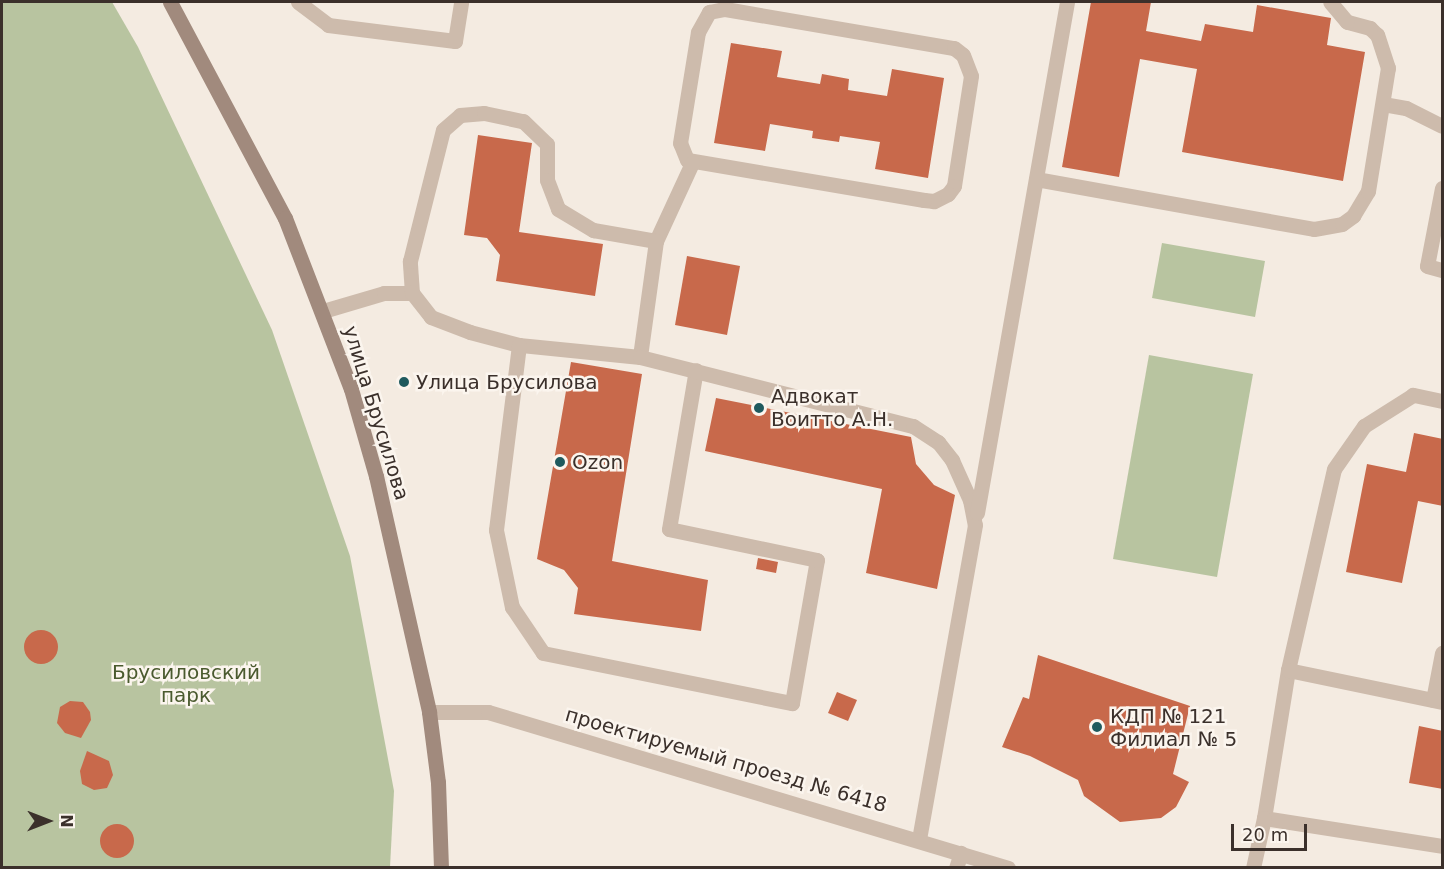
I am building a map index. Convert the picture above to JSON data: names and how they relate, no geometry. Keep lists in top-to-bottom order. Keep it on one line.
{"streets":{"street":["улица Брусилова","проектируемый проезд № 6418"]},"crossings":[["улица Брусилова","проектируемый проезд № 6418"]],"parks":["Брусиловский парк"],"places":["Улица Брусилова","Адвокат Воитто А.Н.","Ozon","КДП № 121 Филиал № 5"],"scale_bar":"20 m","north":"right"}
